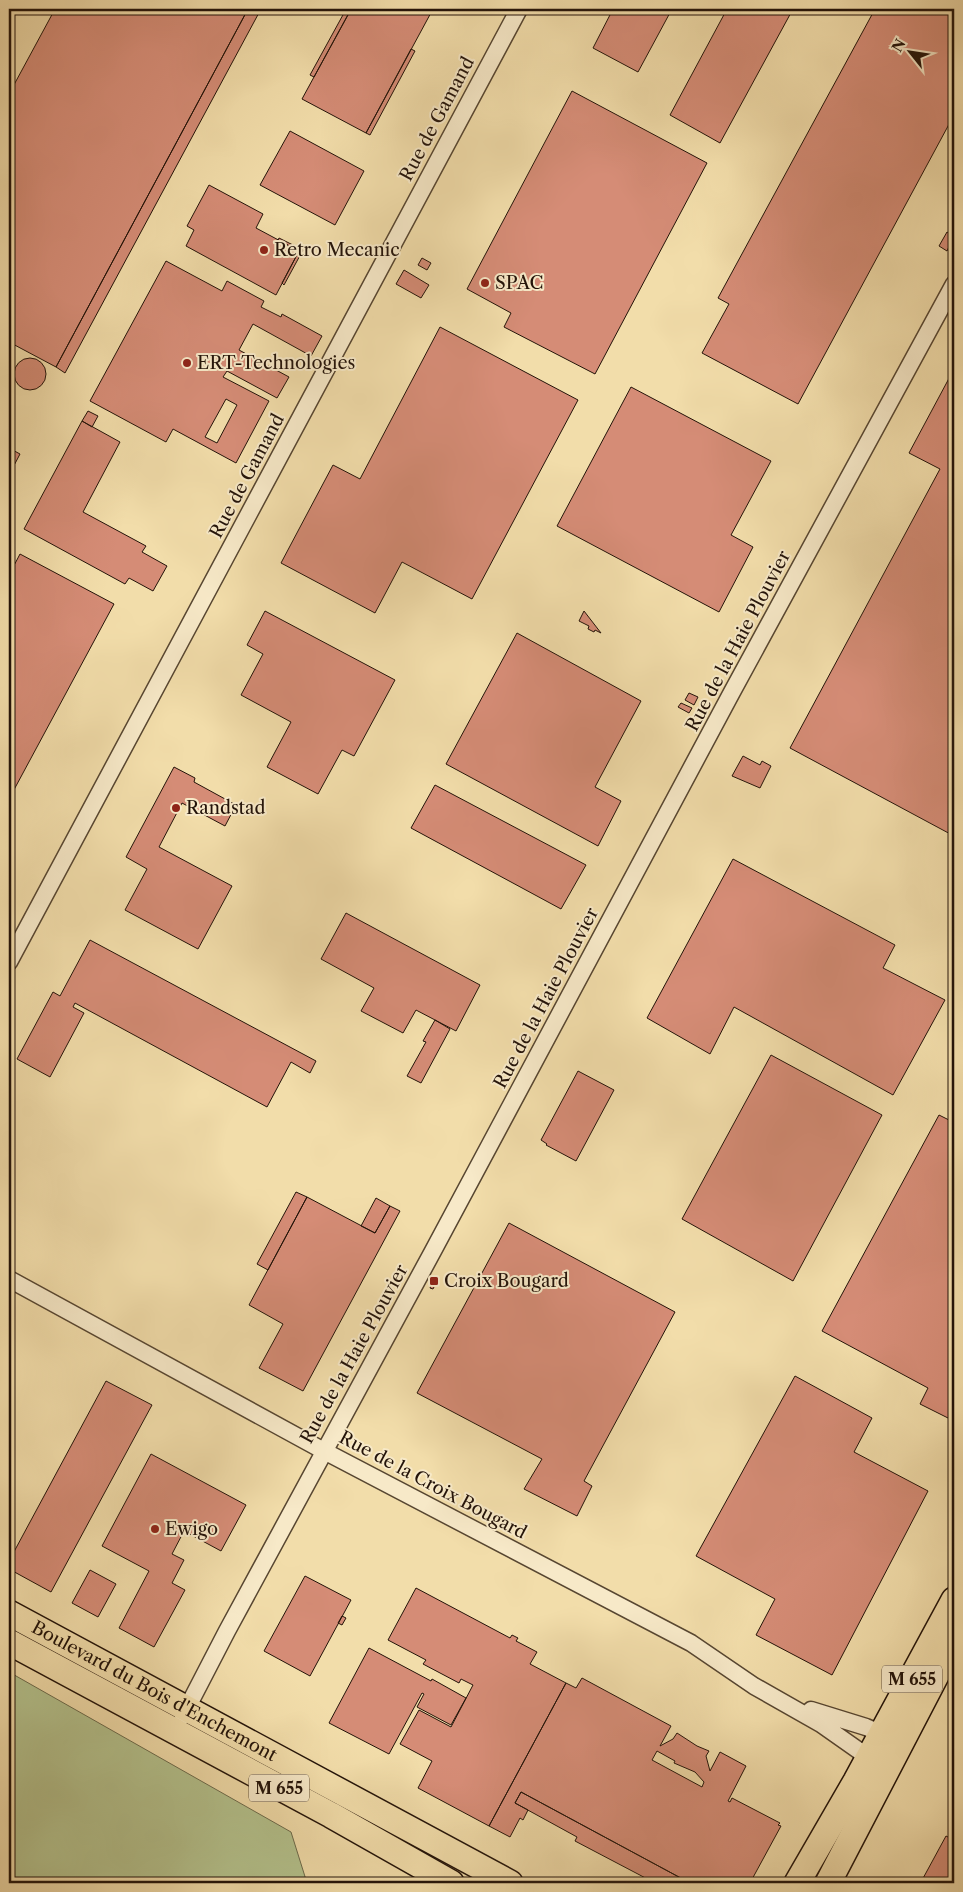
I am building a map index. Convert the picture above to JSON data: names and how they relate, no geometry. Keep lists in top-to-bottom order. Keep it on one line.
{"streets":{"main road":["M 655","Boulevard du Bois d'Enchemont"],"street":["Rue de Gamand","Rue de la Haie Plouvier","Rue de la Croix Bougard"]},"crossings":[["Rue de la Haie Plouvier","Rue de la Croix Bougard"],["Rue de la Haie Plouvier","Boulevard du Bois d'Enchemont"]],"places":{"other":["Retro Mecanic","SPAC","ERT-Technologies","Randstad","Ewigo"],"transit":["Croix Bougard"]},"north":"top left"}
